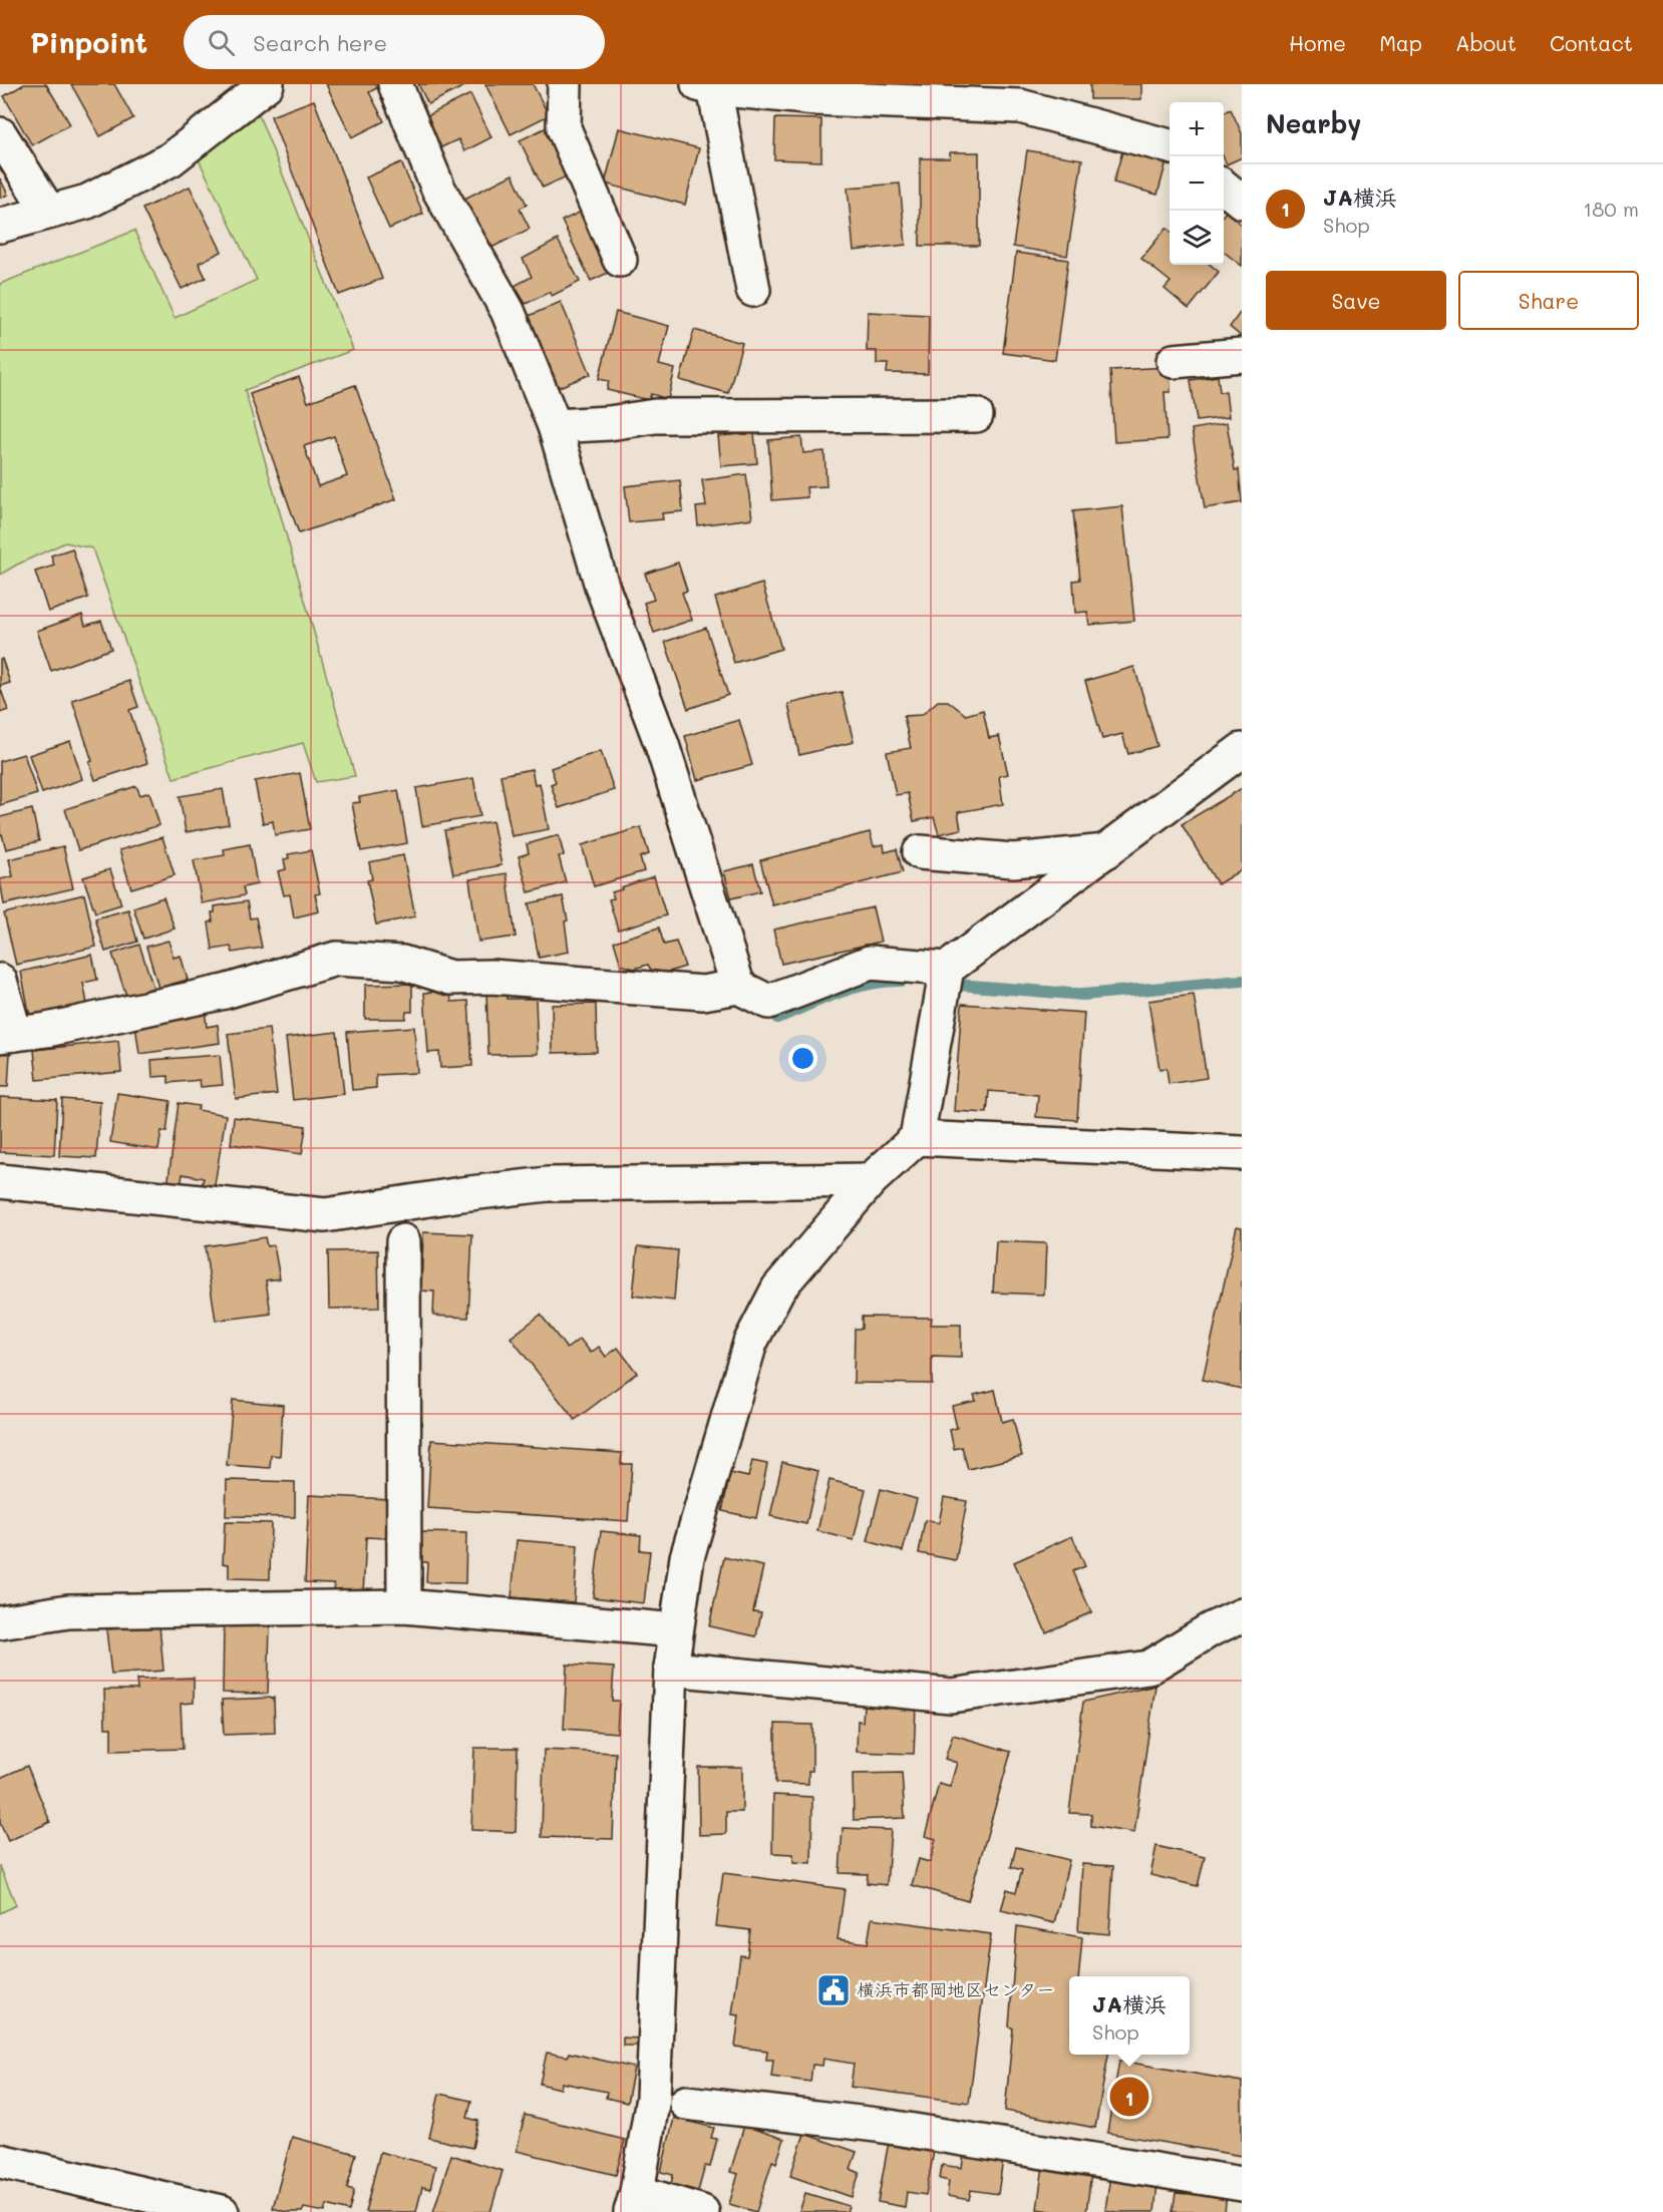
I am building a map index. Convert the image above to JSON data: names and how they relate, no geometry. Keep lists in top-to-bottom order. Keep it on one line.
{"places":{"public building":["横浜市都岡地区センター"]},"page":{"header":"Pinpoint","search":"Search here","nav":["Home","Map","About","Contact"],"heading":"Nearby","map_buttons":["+","−"],"list":[{"mark":"1","name":"JA横浜","note":"Shop","value":"180 m"}],"buttons":["Save","Share"],"popup":["JA横浜","Shop"],"pins":"1"}}
